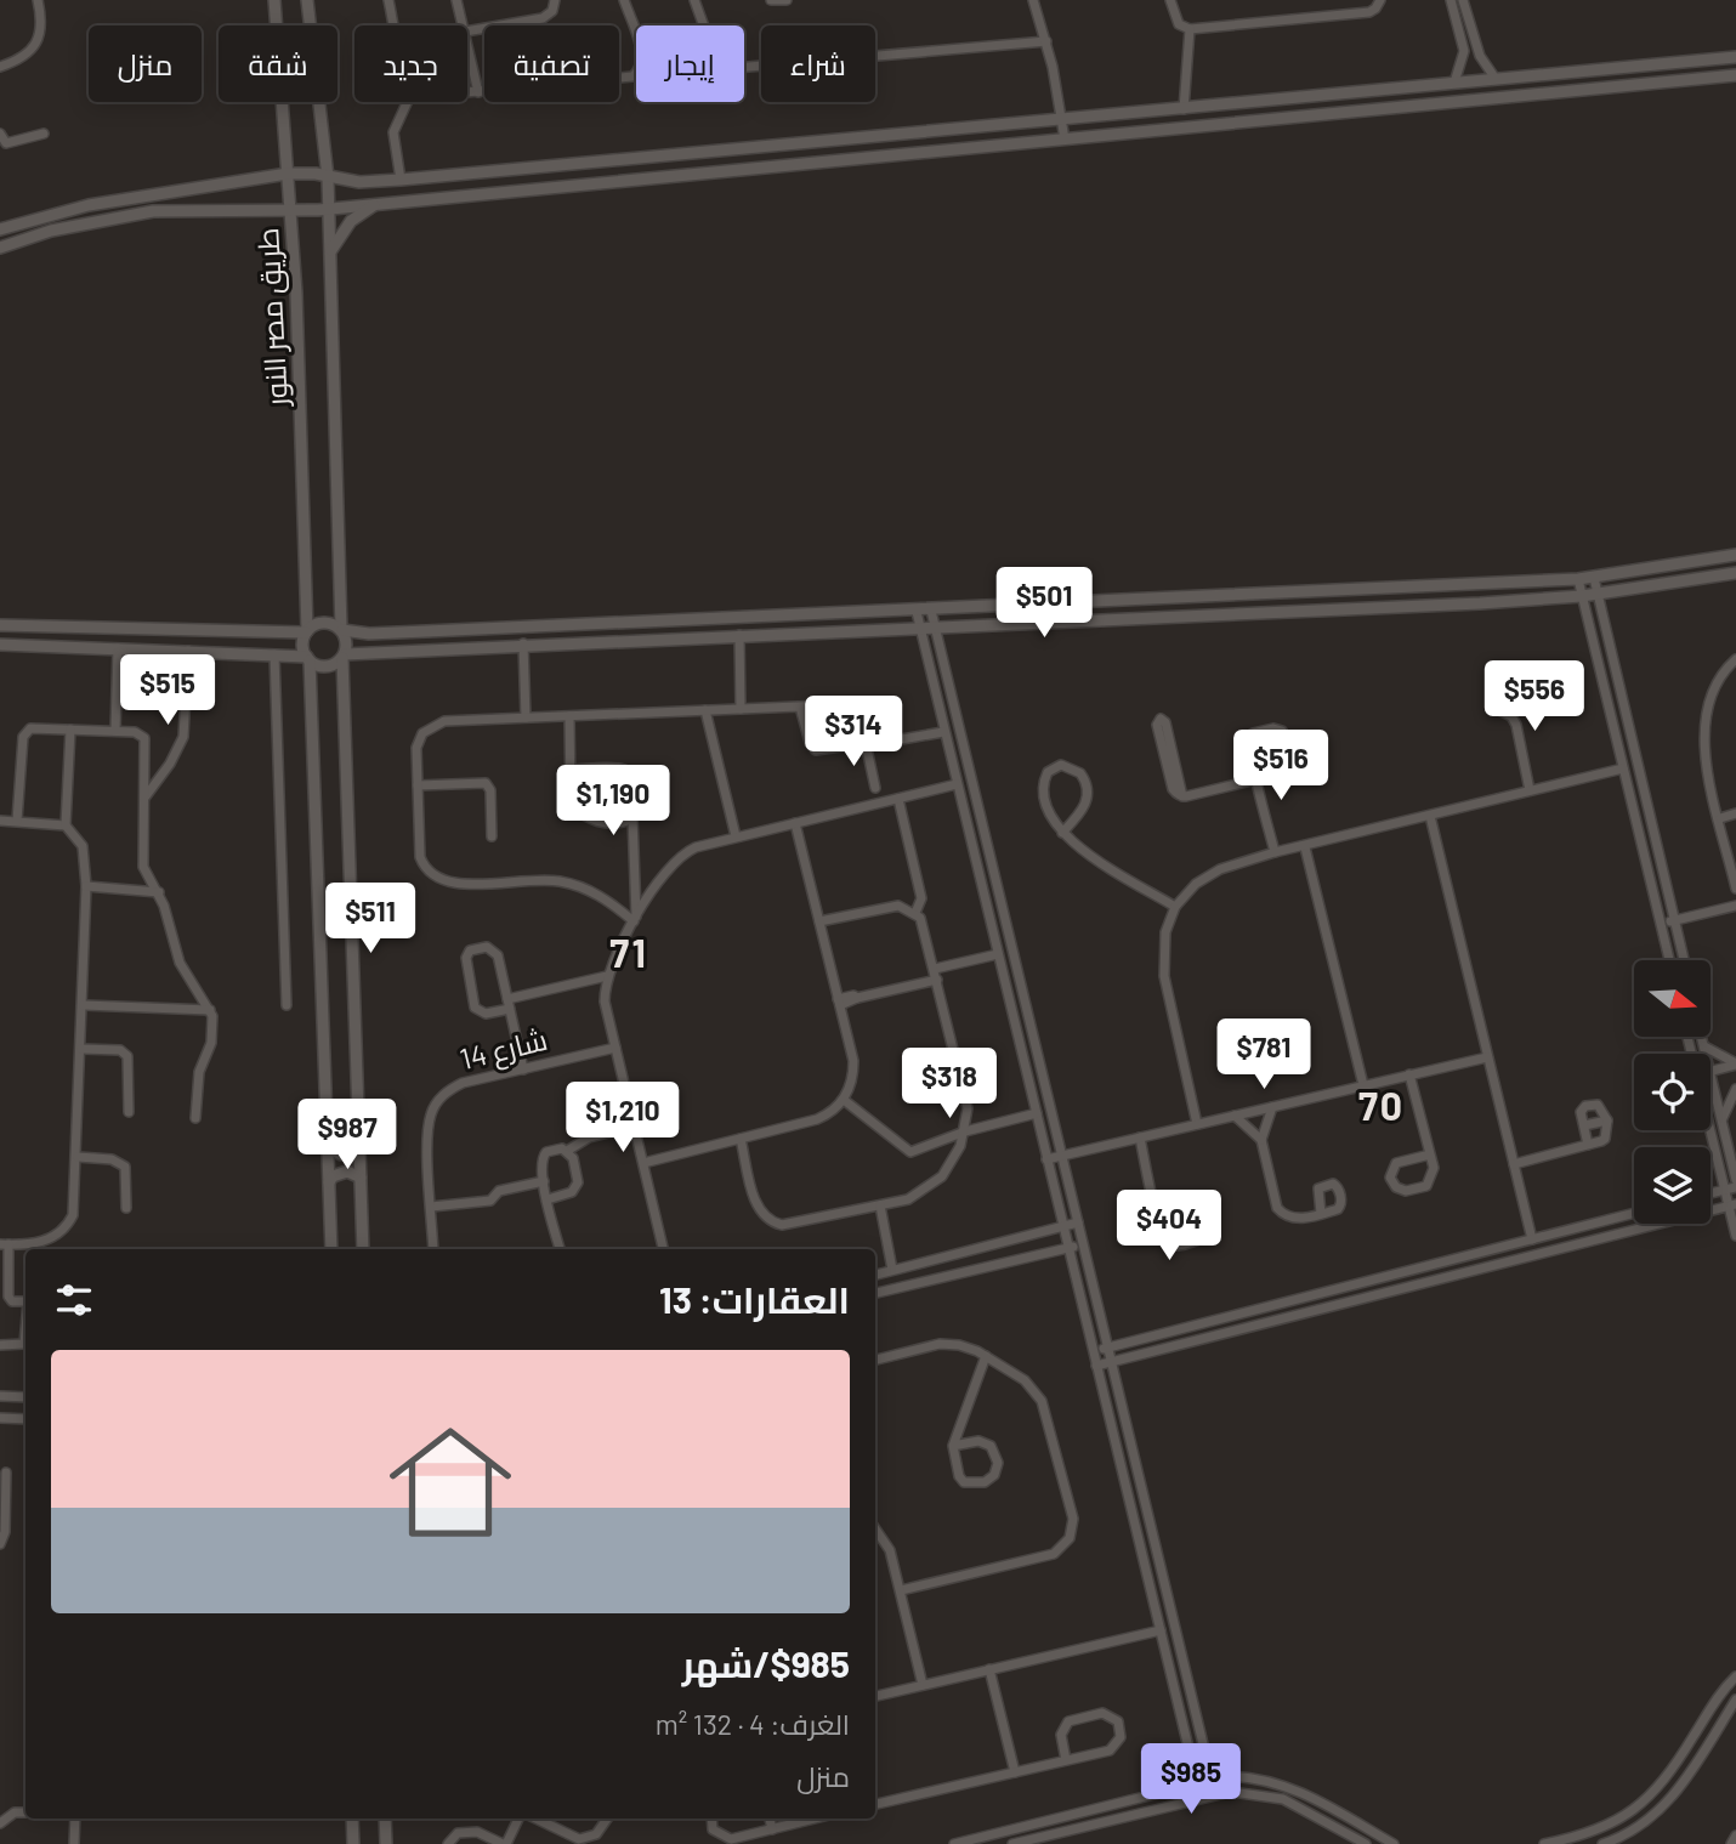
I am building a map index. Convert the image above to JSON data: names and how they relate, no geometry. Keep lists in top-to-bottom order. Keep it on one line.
{"streets":{"street":["طريق مصر النور","شارع 14"]},"districts":["71","70"],"north":"right","page":{"chip":["شراء","إيجار","تصفية","جديد","شقة","منزل"],"price":["$501","$515","$556","$314","$516","$1,190","$511","$781","$318","$1,210","$987","$404","$985"],"heading":"العقارات: 13","list":[{"name":"$985/شهر","note":"الغرف: 4 · 132 m² · منزل"}]}}
